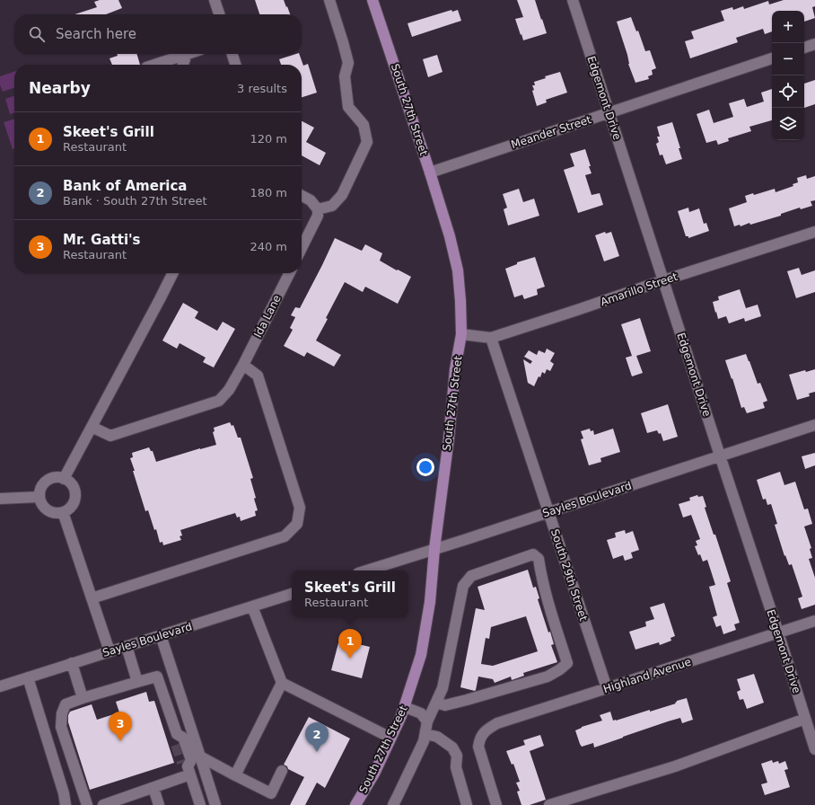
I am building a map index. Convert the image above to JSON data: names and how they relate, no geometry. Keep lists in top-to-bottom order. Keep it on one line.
{"streets":{"main road":["South 27th Street"],"street":["Edgemont Drive","Meander Street","Amarillo Street","Ida Lane","Sayles Boulevard","South 29th Street","Highland Avenue"]},"crossings":[["Edgemont Drive","Meander Street"],["Edgemont Drive","Amarillo Street"],["Edgemont Drive","Sayles Boulevard"],["Edgemont Drive","Highland Avenue"],["South 27th Street","Meander Street"],["South 27th Street","Amarillo Street"],["South 27th Street","Sayles Boulevard"],["Amarillo Street","South 29th Street"],["Sayles Boulevard","South 29th Street"],["South 29th Street","Highland Avenue"]],"page":{"map_buttons":["+","−"],"search":"Search here","heading":["Nearby","3 results"],"list":[{"mark":"1","name":"Skeet's Grill","note":"Restaurant","value":"120 m"},{"mark":"2","name":"Bank of America","note":"Bank · South 27th Street","value":"180 m"},{"mark":"3","name":"Mr. Gatti's","note":"Restaurant","value":"240 m"}],"popup":["Skeet's Grill","Restaurant"],"pins":["1","3","2"]}}
